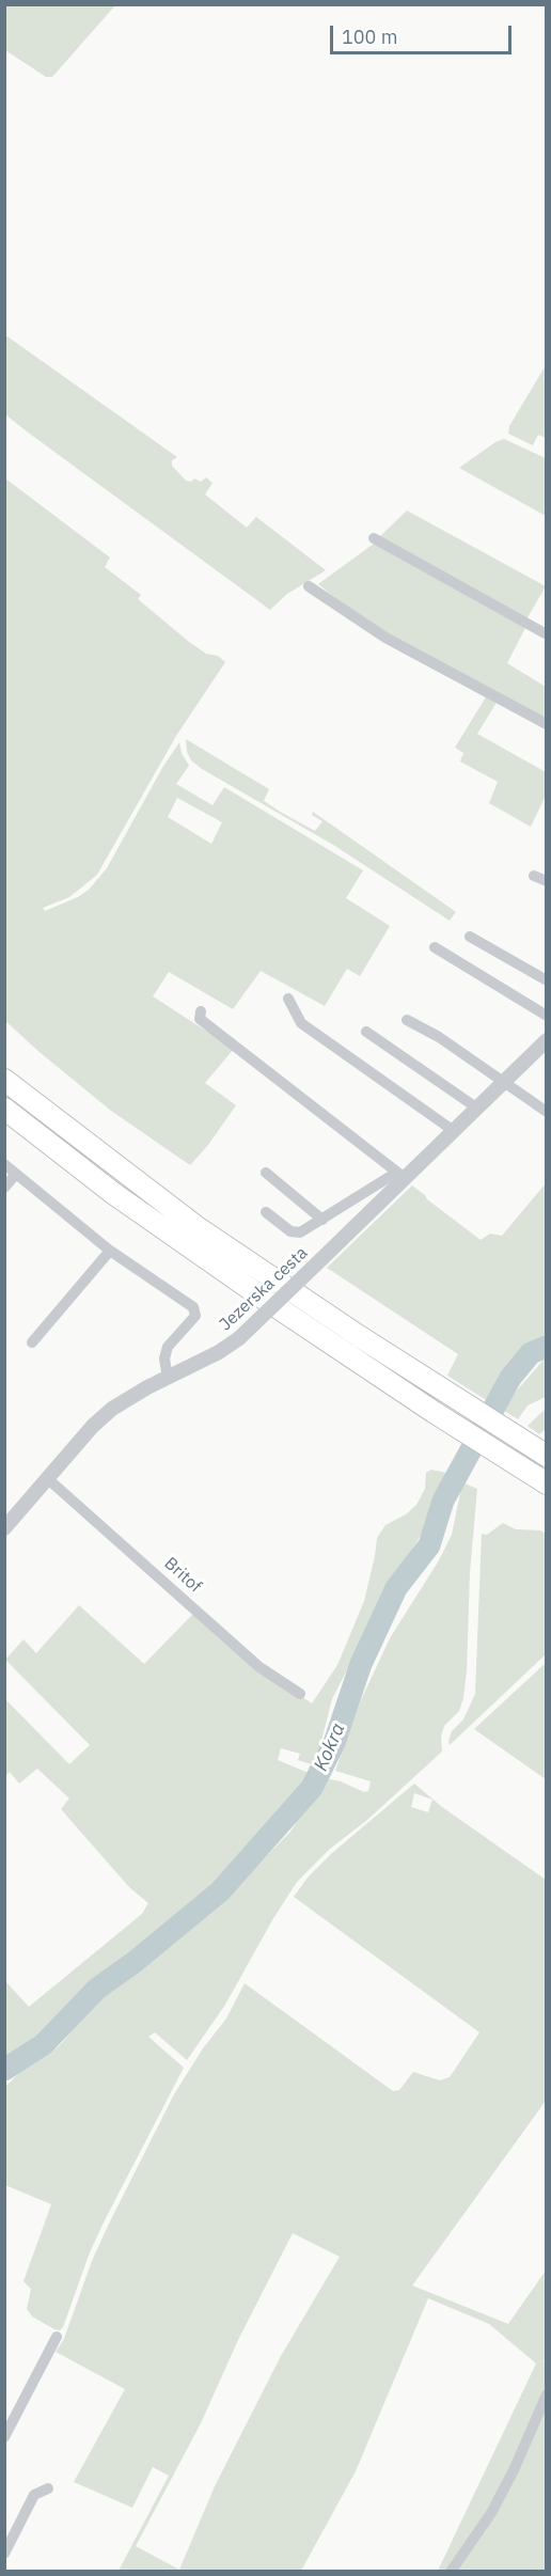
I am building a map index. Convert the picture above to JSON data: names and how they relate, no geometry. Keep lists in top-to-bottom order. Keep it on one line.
{"streets":{"street":["Jezerska cesta","Britof"]},"crossings":[["Jezerska cesta","Britof"]],"water":["Kokra"],"scale_bar":"100 m"}
